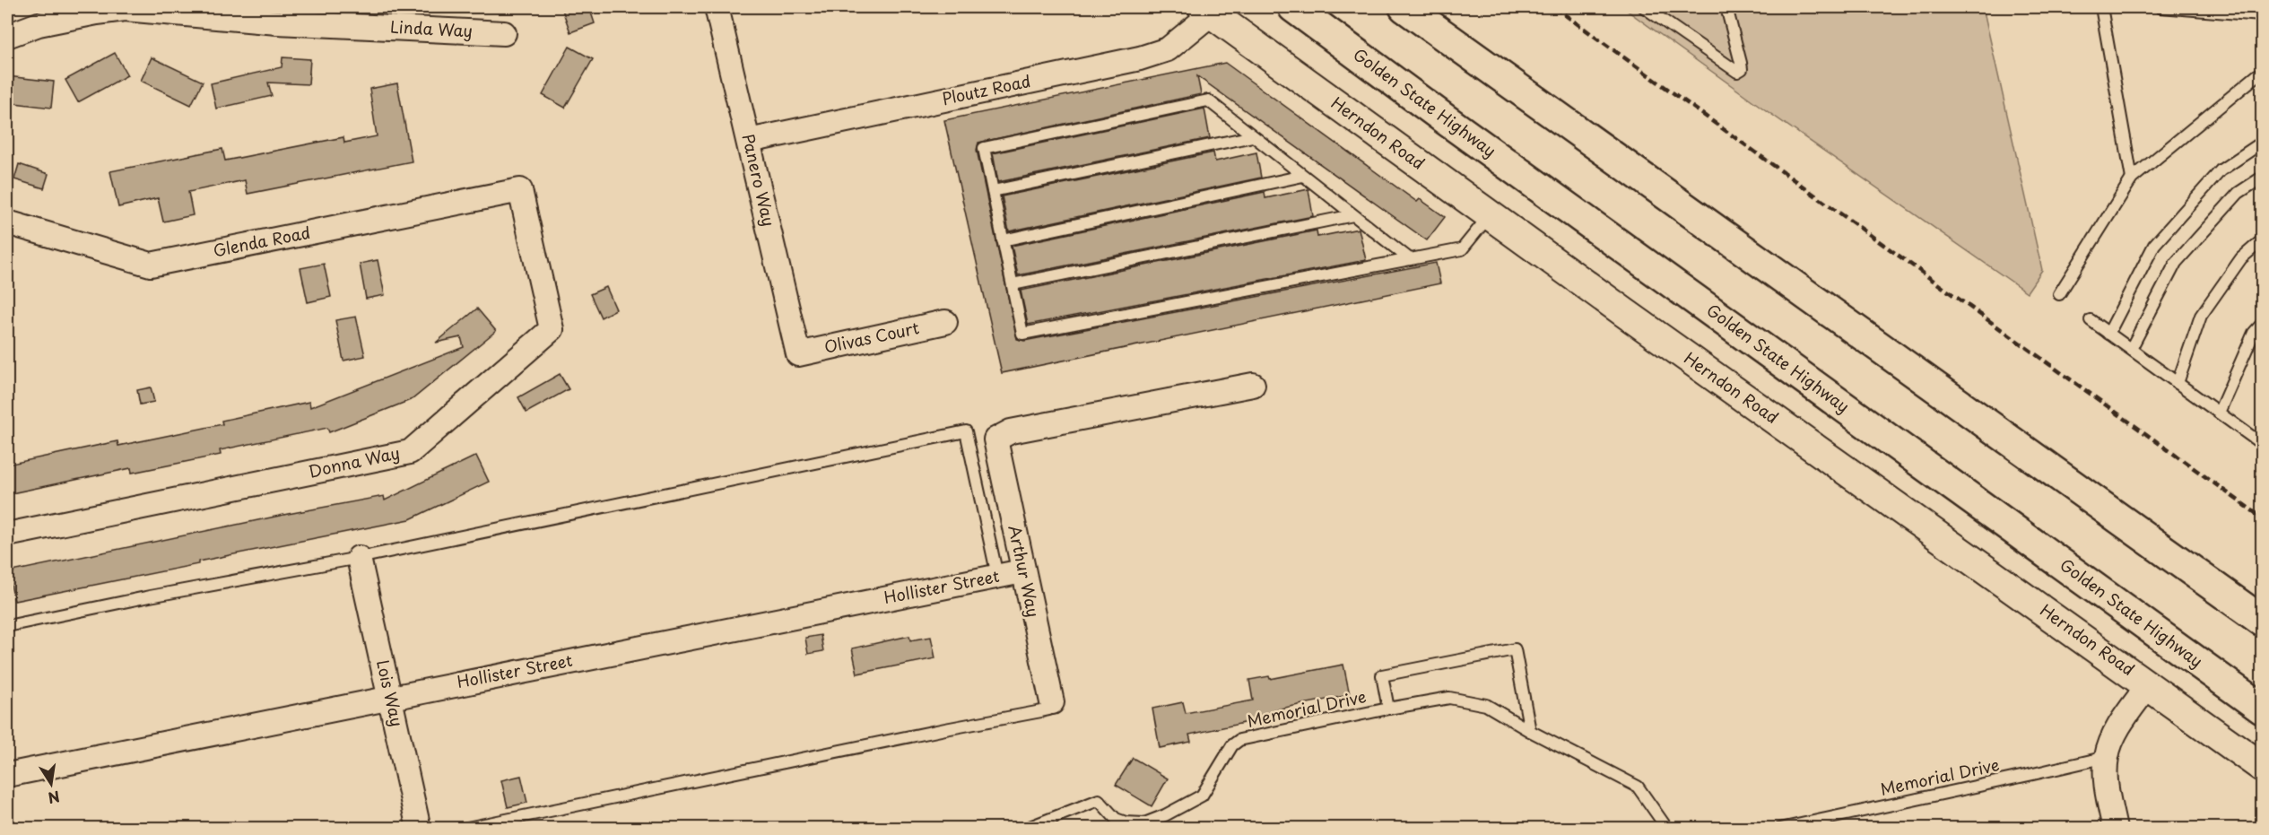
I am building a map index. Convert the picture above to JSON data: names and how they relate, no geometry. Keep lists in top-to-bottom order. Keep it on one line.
{"streets":{"highway":["Golden State Highway"],"street":["Linda Way","Ploutz Road","Herndon Road","Panero Way","Glenda Road","Olivas Court","Donna Way","Arthur Way","Hollister Street","Lois Way"],"lane":["Memorial Drive"]},"crossings":[["Ploutz Road","Herndon Road"],["Ploutz Road","Panero Way"],["Panero Way","Olivas Court"],["Glenda Road","Donna Way"],["Arthur Way","Hollister Street"],["Hollister Street","Lois Way"]],"north":"bottom"}
